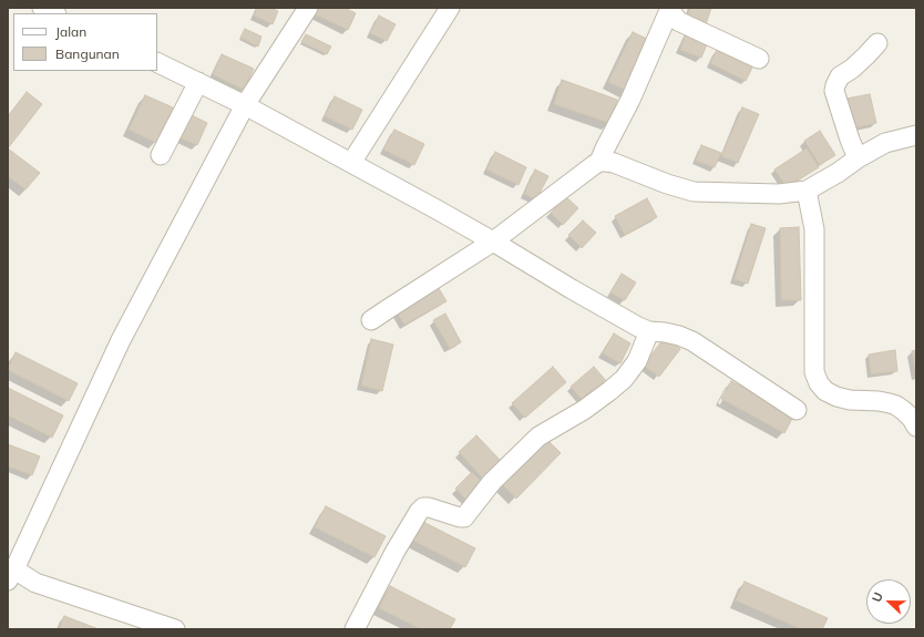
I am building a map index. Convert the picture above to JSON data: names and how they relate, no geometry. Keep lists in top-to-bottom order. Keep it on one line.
{"legend":["Jalan","Bangunan"],"north":"left"}
